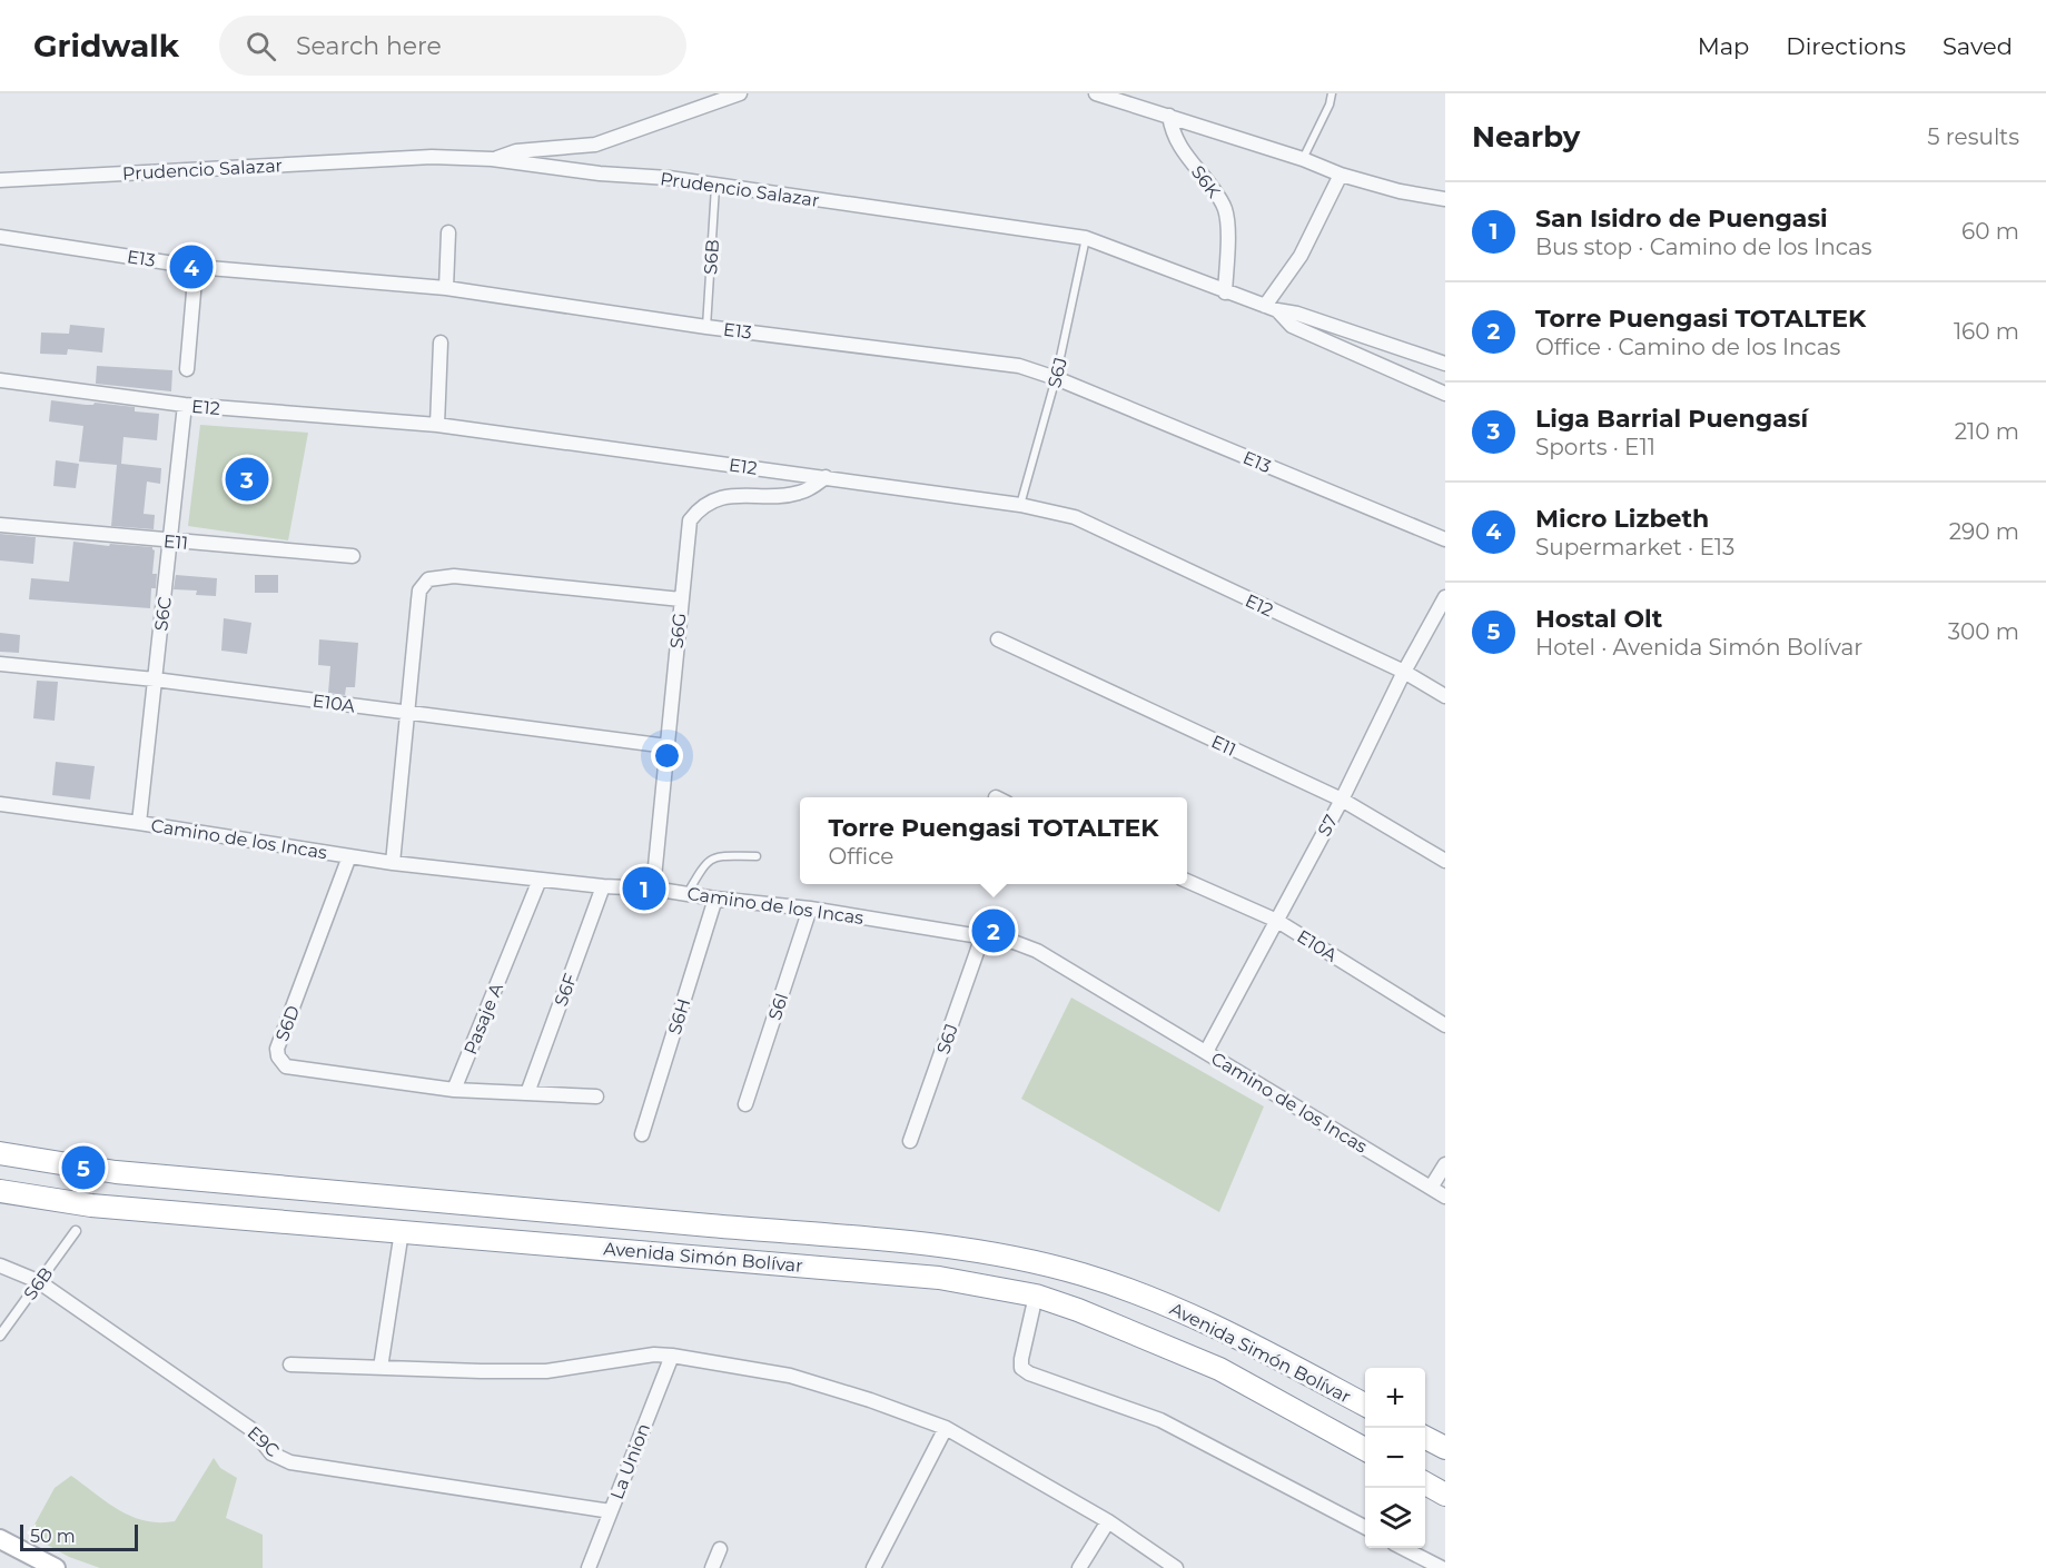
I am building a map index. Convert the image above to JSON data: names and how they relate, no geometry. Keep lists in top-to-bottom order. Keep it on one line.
{"streets":{"highway":["Avenida Simón Bolívar"],"street":["Prudencio Salazar","S6K","S6B","E13","S6J","E12","E11","S6C","S6G","E10A","S7","Camino de los Incas","S6F","S6I","S6H","Pasaje A","S6D","E9C","La Union"]},"crossings":[["Prudencio Salazar","S6K"],["Prudencio Salazar","S6B"],["Prudencio Salazar","S6J"],["S6B","E13"],["S6B","E9C"],["E13","S6J"],["S6J","E12"],["S6J","Camino de los Incas"],["E12","S6C"],["E12","S6G"],["E12","S7"],["E11","S6C"],["E11","S7"],["S6C","E10A"],["S6C","Camino de los Incas"],["S6G","E10A"],["S6G","Camino de los Incas"],["E10A","S7"],["S7","Camino de los Incas"],["Camino de los Incas","S6F"],["Camino de los Incas","S6I"],["Camino de los Incas","S6H"],["Camino de los Incas","Pasaje A"],["Camino de los Incas","S6D"],["Pasaje A","S6D"],["E9C","La Union"]],"scale_bar":"50 m","page":{"header":"Gridwalk","search":"Search here","nav":["Map","Directions","Saved"],"heading":["Nearby","5 results"],"list":[{"mark":"1","name":"San Isidro de Puengasi","note":"Bus stop · Camino de los Incas","value":"60 m"},{"mark":"2","name":"Torre Puengasi TOTALTEK","note":"Office · Camino de los Incas","value":"160 m"},{"mark":"3","name":"Liga Barrial Puengasí","note":"Sports · E11","value":"210 m"},{"mark":"4","name":"Micro Lizbeth","note":"Supermarket · E13","value":"290 m"},{"mark":"5","name":"Hostal Olt","note":"Hotel · Avenida Simón Bolívar","value":"300 m"}],"pins":["4","3","1","2","5"],"popup":["Torre Puengasi TOTALTEK","Office"],"map_buttons":["+","−"],"scale":"50 m"}}
